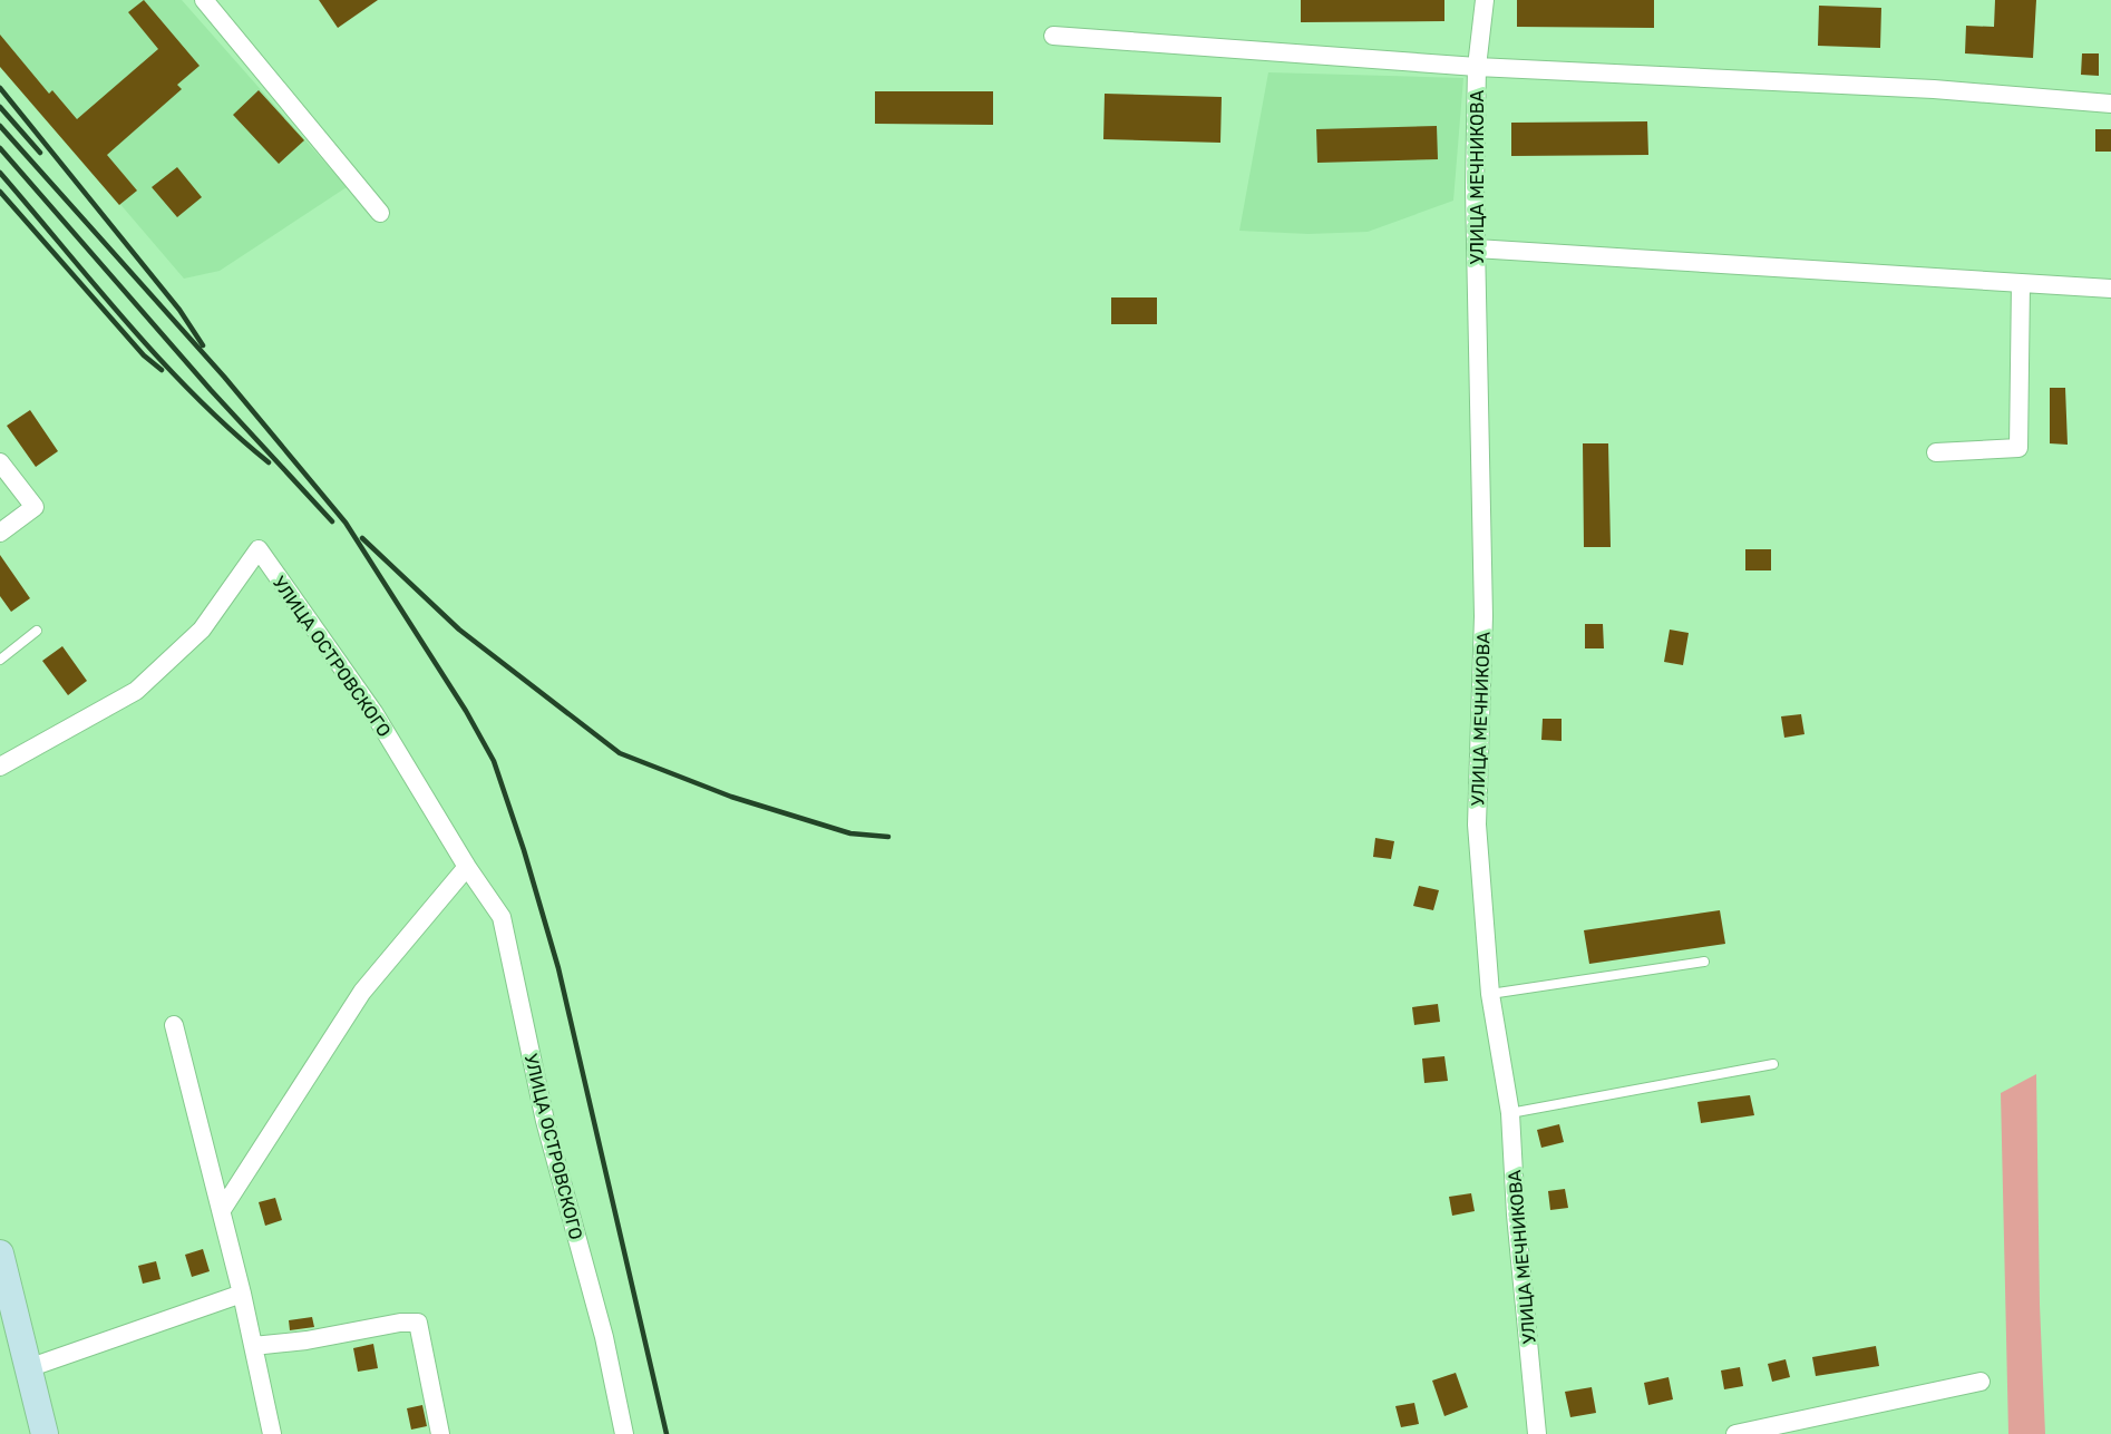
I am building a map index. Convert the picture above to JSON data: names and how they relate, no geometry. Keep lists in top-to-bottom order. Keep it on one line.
{"streets":{"street":["УЛИЦА МЕЧНИКОВА","УЛИЦА ОСТРОВСКОГО"]}}
